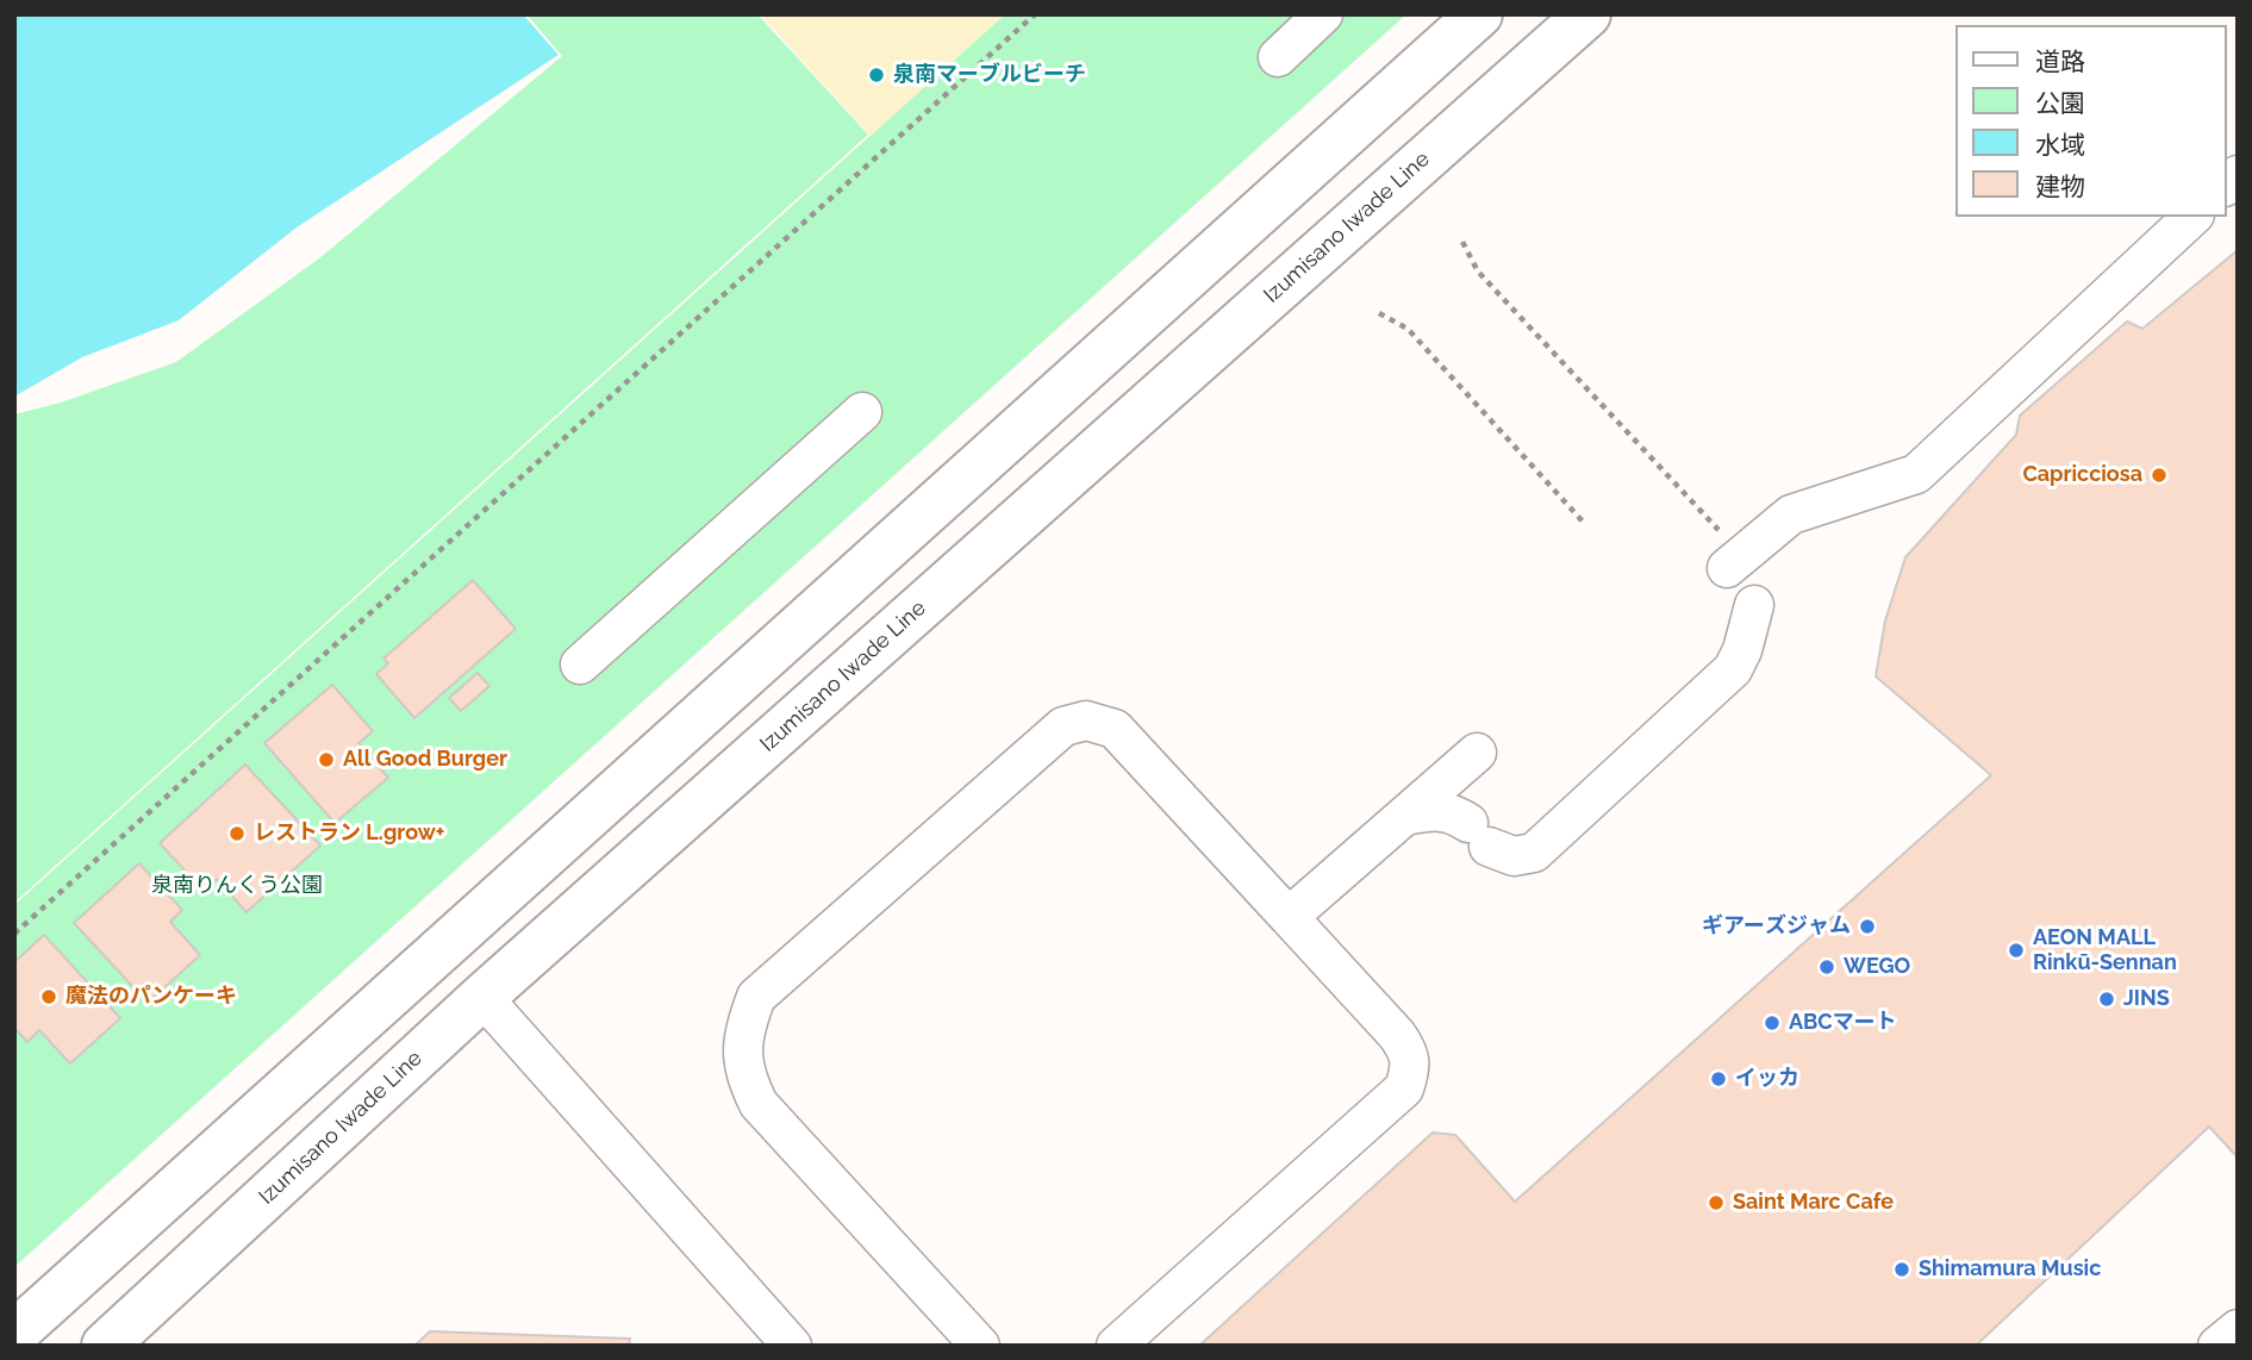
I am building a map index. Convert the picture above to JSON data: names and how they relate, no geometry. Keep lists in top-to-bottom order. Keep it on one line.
{"streets":{"main road":["Izumisano Iwade Line"]},"parks":["泉南りんくう公園"],"places":["泉南マーブルビーチ","Capricciosa","All Good Burger","レストラン L.grow+","ギアーズジャム","AEON MALL Rinkū-Sennan","WEGO","魔法のパンケーキ","JINS","ABCマート","イッカ","Saint Marc Cafe","Shimamura Music"],"legend":["道路","公園","水域","建物"]}
